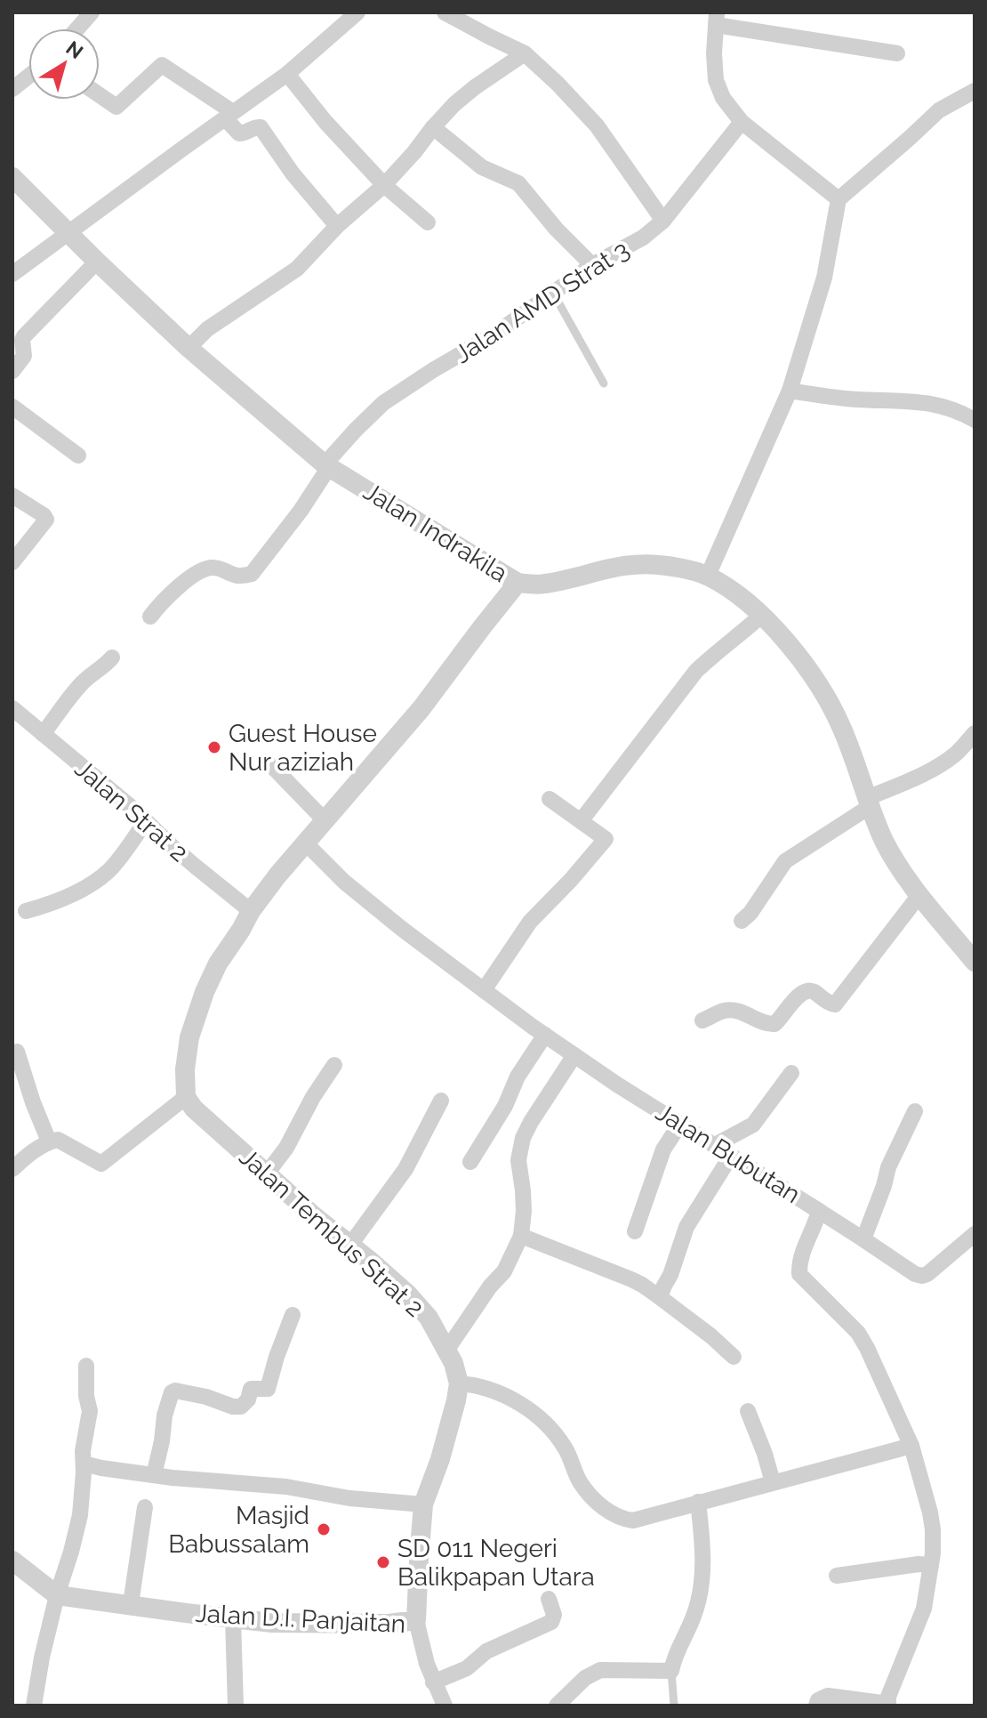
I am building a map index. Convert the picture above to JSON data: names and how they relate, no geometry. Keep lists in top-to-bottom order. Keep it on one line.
{"streets":{"street":["Jalan AMD Strat 3","Jalan Indrakila","Jalan Strat 2","Jalan Bubutan","Jalan Tembus Strat 2","Jalan D.I. Panjaitan"]},"crossings":[["Jalan AMD Strat 3","Jalan Indrakila"]],"places":["Guest House Nur aziziah","Masjid Babussalam","SD 011 Negeri Balikpapan Utara"],"north":"top right"}
